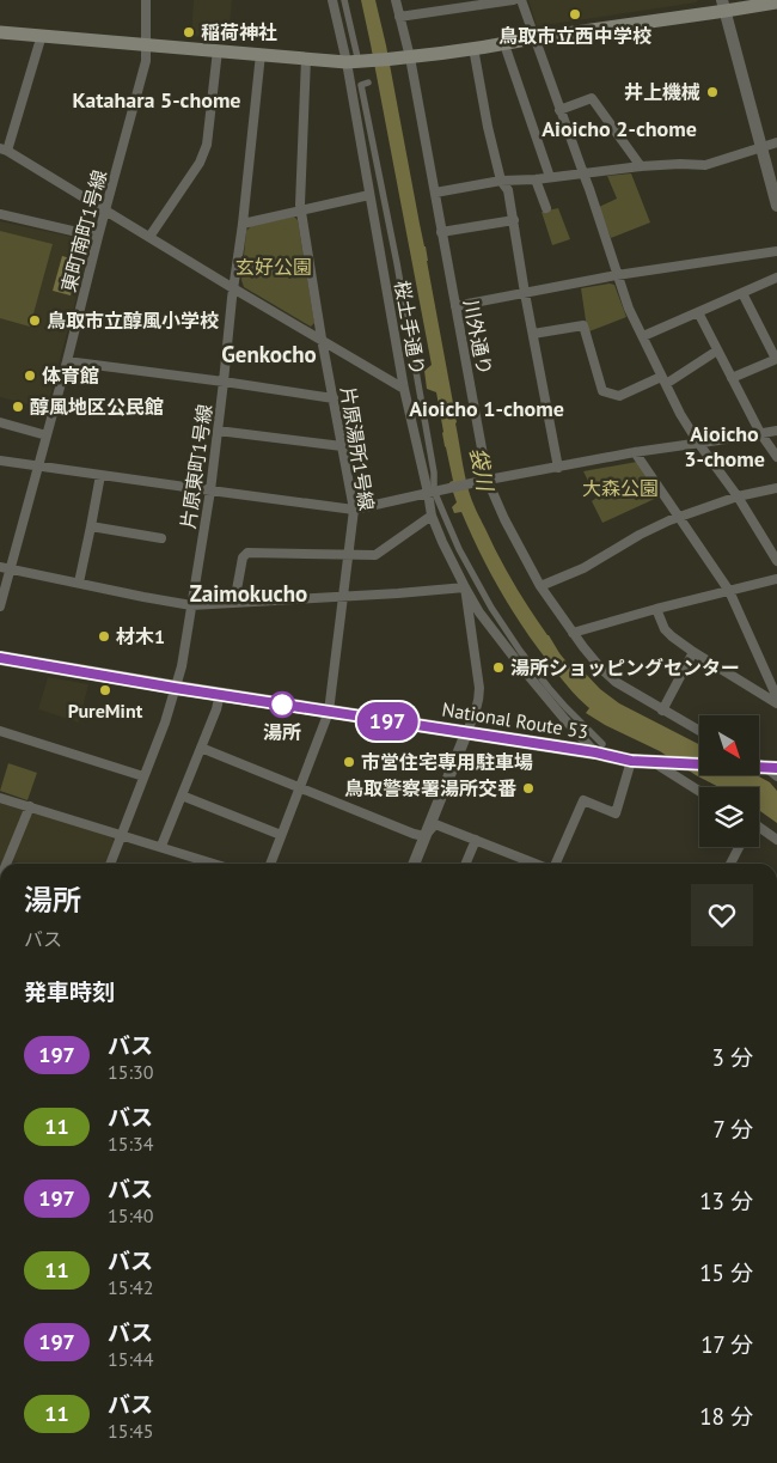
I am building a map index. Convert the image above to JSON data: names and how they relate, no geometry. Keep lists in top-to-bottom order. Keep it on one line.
{"streets":{"highway":["National Route 53"],"street":["東町南町1号線","桜土手通り","川外通り","片原湯所1号線","片原東町1号線"]},"crossings":[["桜土手通り","National Route 53"],["片原湯所1号線","National Route 53"],["片原東町1号線","National Route 53"]],"districts":["Katahara 5-chome","Aioicho 2-chome","Genkocho","Aioicho 1-chome","Aioicho 3-chome","Zaimokucho"],"water":["袋川"],"parks":["玄好公園","大森公園"],"places":["鳥取市立西中学校","稲荷神社","井上機械","鳥取市立醇風小学校","体育館","醇風地区公民館","材木1","湯所ショッピングセンター","PureMint","湯所","市営住宅専用駐車場","鳥取警察署湯所交番"],"lines":["bus line 197"],"north":"bottom right","page":{"on_map":"197","heading":[["湯所","バス"],"発車時刻"],"list":[{"mark":"197","name":"バス","note":"15:30","value":"3 分"},{"mark":"11","name":"バス","note":"15:34","value":"7 分"},{"mark":"197","name":"バス","note":"15:40","value":"13 分"},{"mark":"11","name":"バス","note":"15:42","value":"15 分"},{"mark":"197","name":"バス","note":"15:44","value":"17 分"},{"mark":"11","name":"バス","note":"15:45","value":"18 分"}]}}
